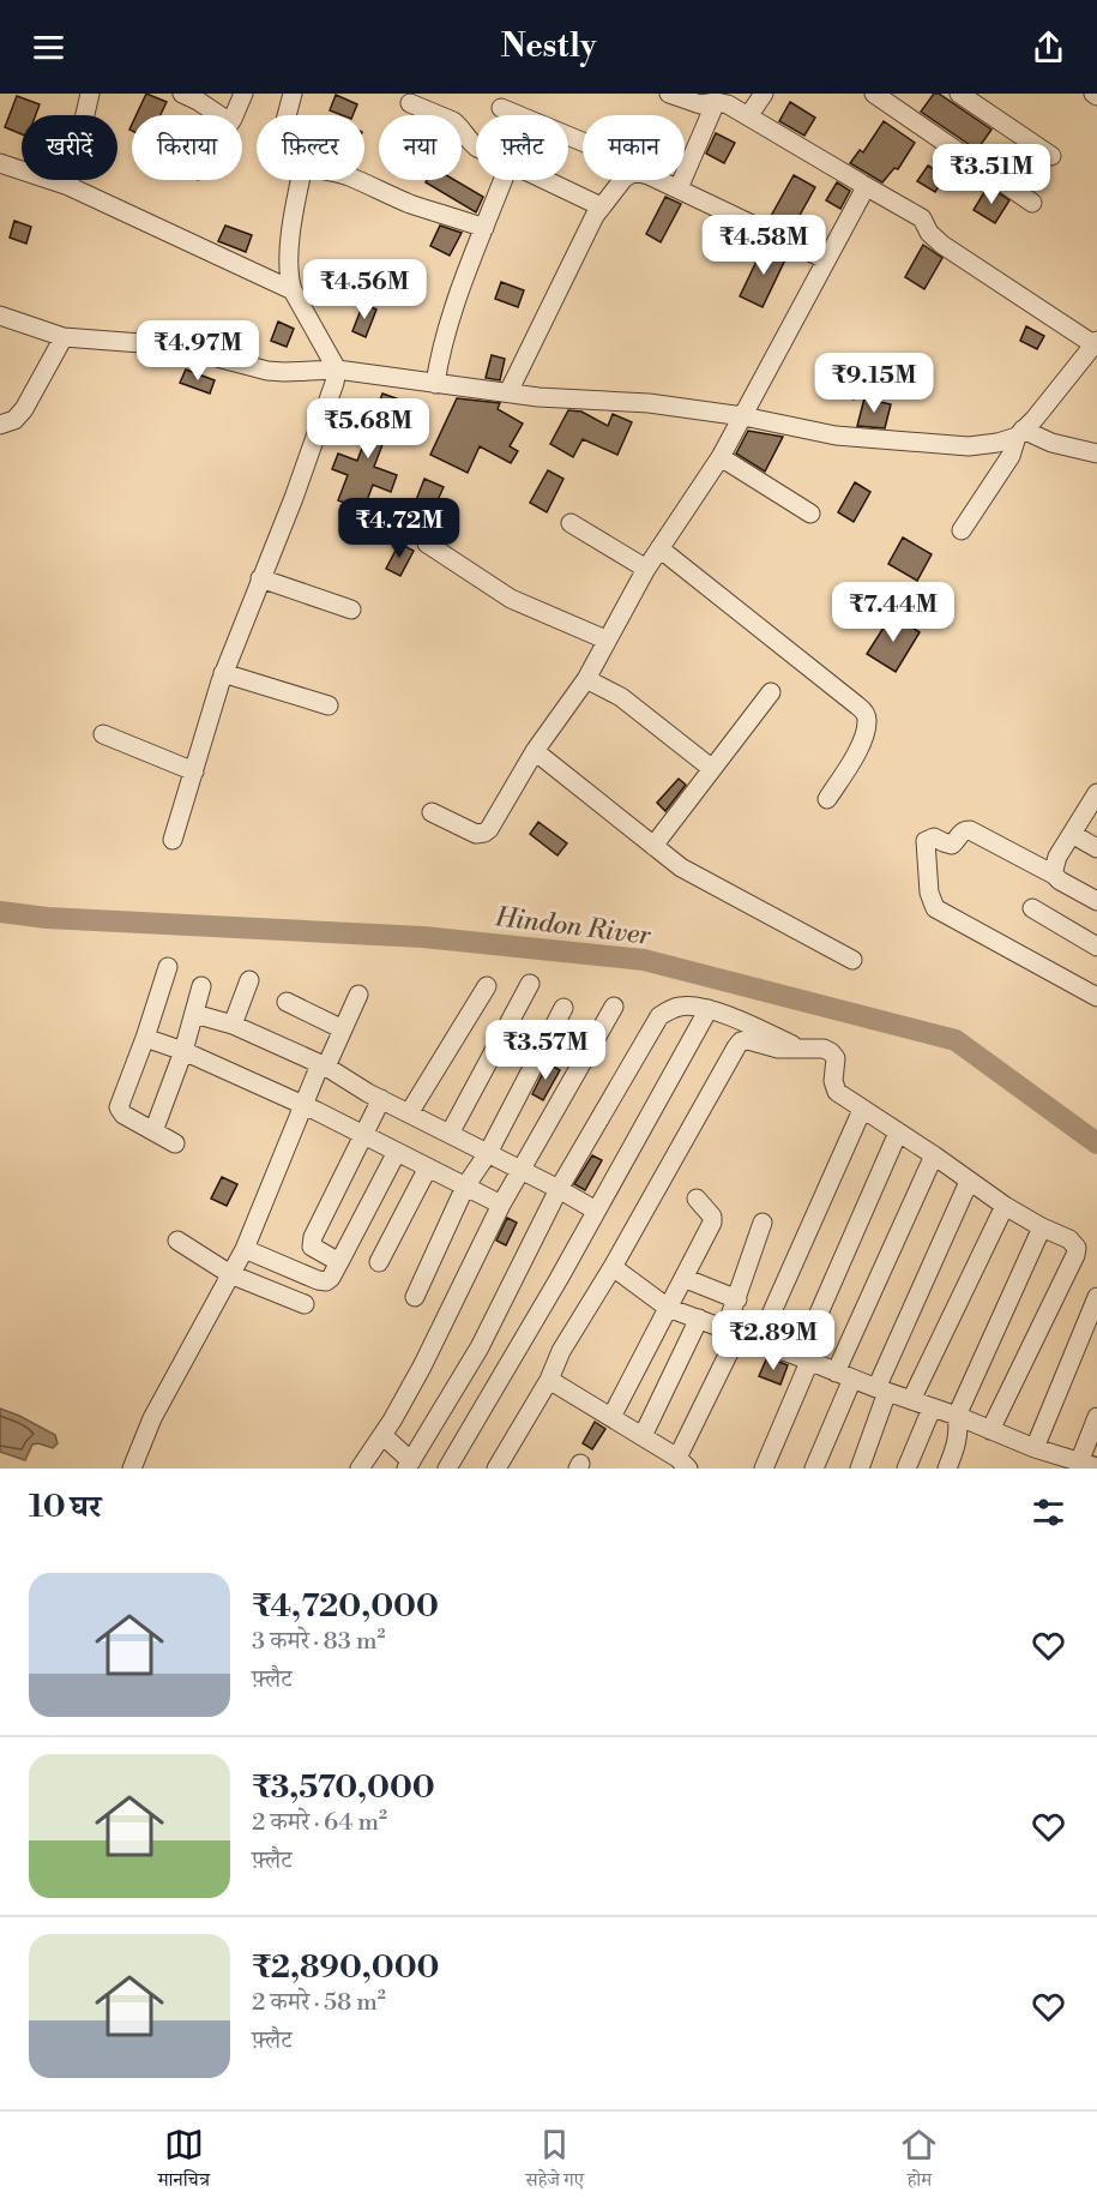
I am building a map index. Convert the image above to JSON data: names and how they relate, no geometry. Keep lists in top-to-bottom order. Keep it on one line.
{"water":["Hindon River"],"page":{"header":"Nestly","chip":["खरीदें","किराया","फ़िल्टर","नया","फ़्लैट","मकान"],"price":["₹3.51M","₹4.58M","₹4.56M","₹4.97M","₹9.15M","₹5.68M","₹4.72M","₹7.44M","₹3.57M","₹2.89M"],"heading":"10 घर","list":[{"name":"₹4,720,000","note":"3 कमरे · 83 m² · फ़्लैट"},{"name":"₹3,570,000","note":"2 कमरे · 64 m² · फ़्लैट"},{"name":"₹2,890,000","note":"2 कमरे · 58 m² · फ़्लैट"}],"tabs":["मानचित्र","सहेजे गए","होम"]}}
